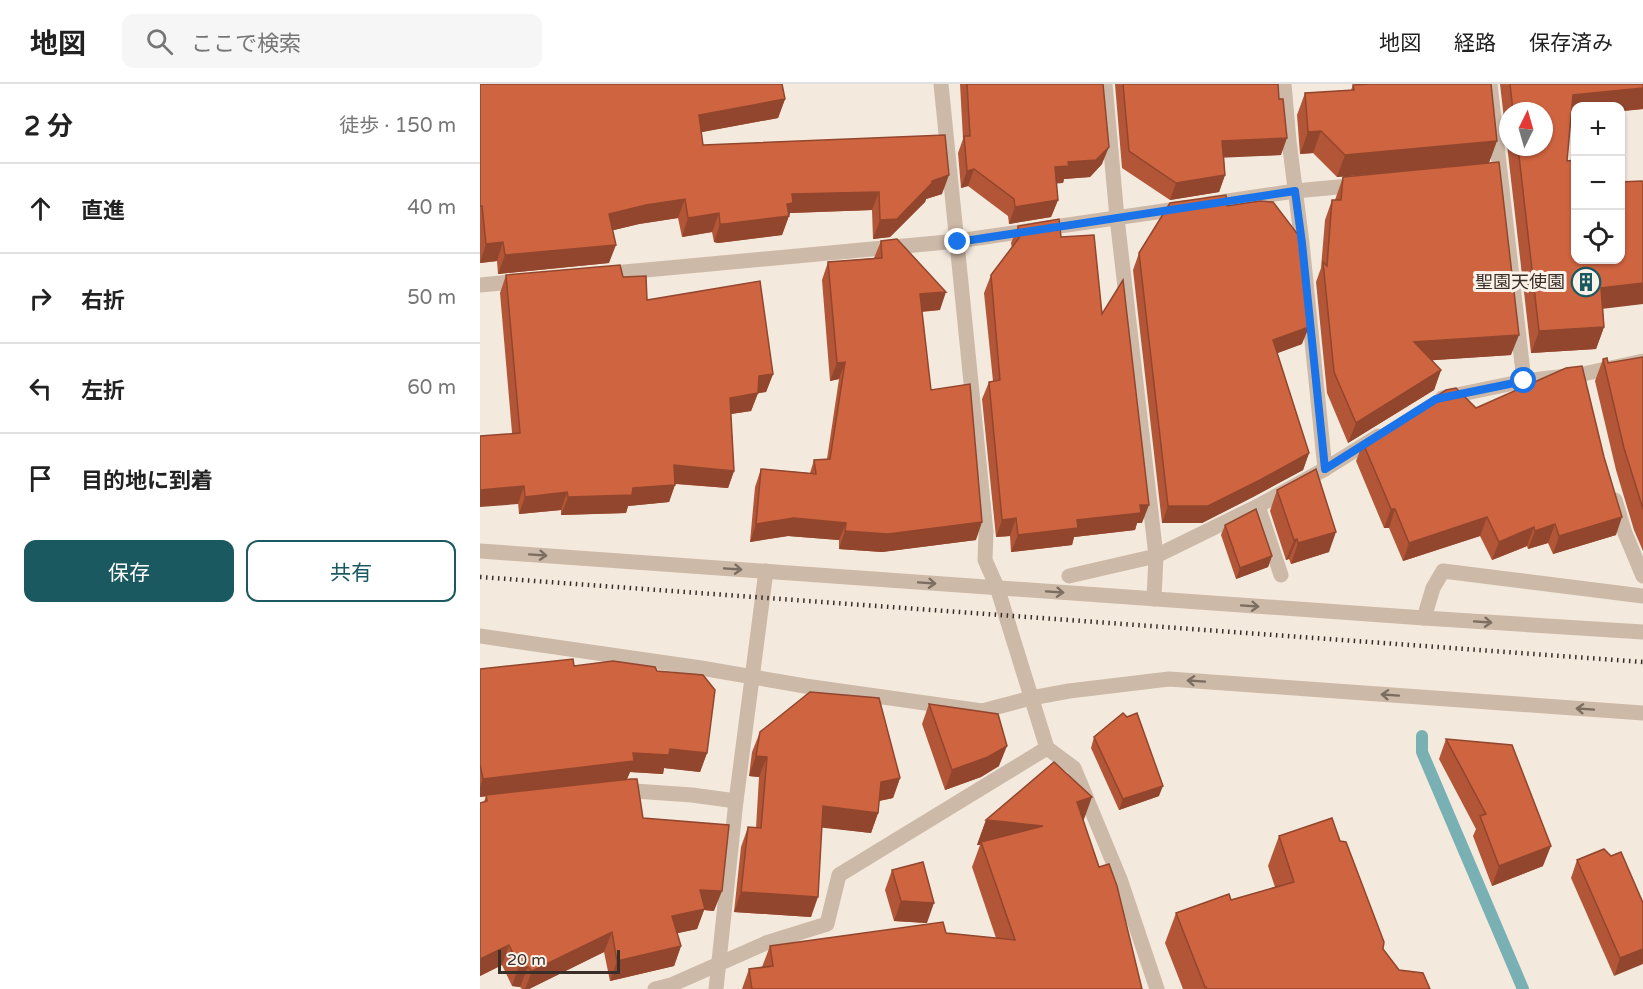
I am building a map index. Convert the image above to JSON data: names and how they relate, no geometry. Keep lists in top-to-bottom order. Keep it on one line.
{"places":{"building":["聖園天使園"]},"scale_bar":"20 m","north":"top","page":{"header":"地図","search":"ここで検索","nav":["地図","経路","保存済み"],"heading":["2 分","徒歩 · 150 m"],"map_buttons":["+","−"],"list":[["直進","40 m"],["右折","50 m"],["左折","60 m"],"目的地に到着"],"buttons":["保存","共有"],"scale":"20 m"}}
